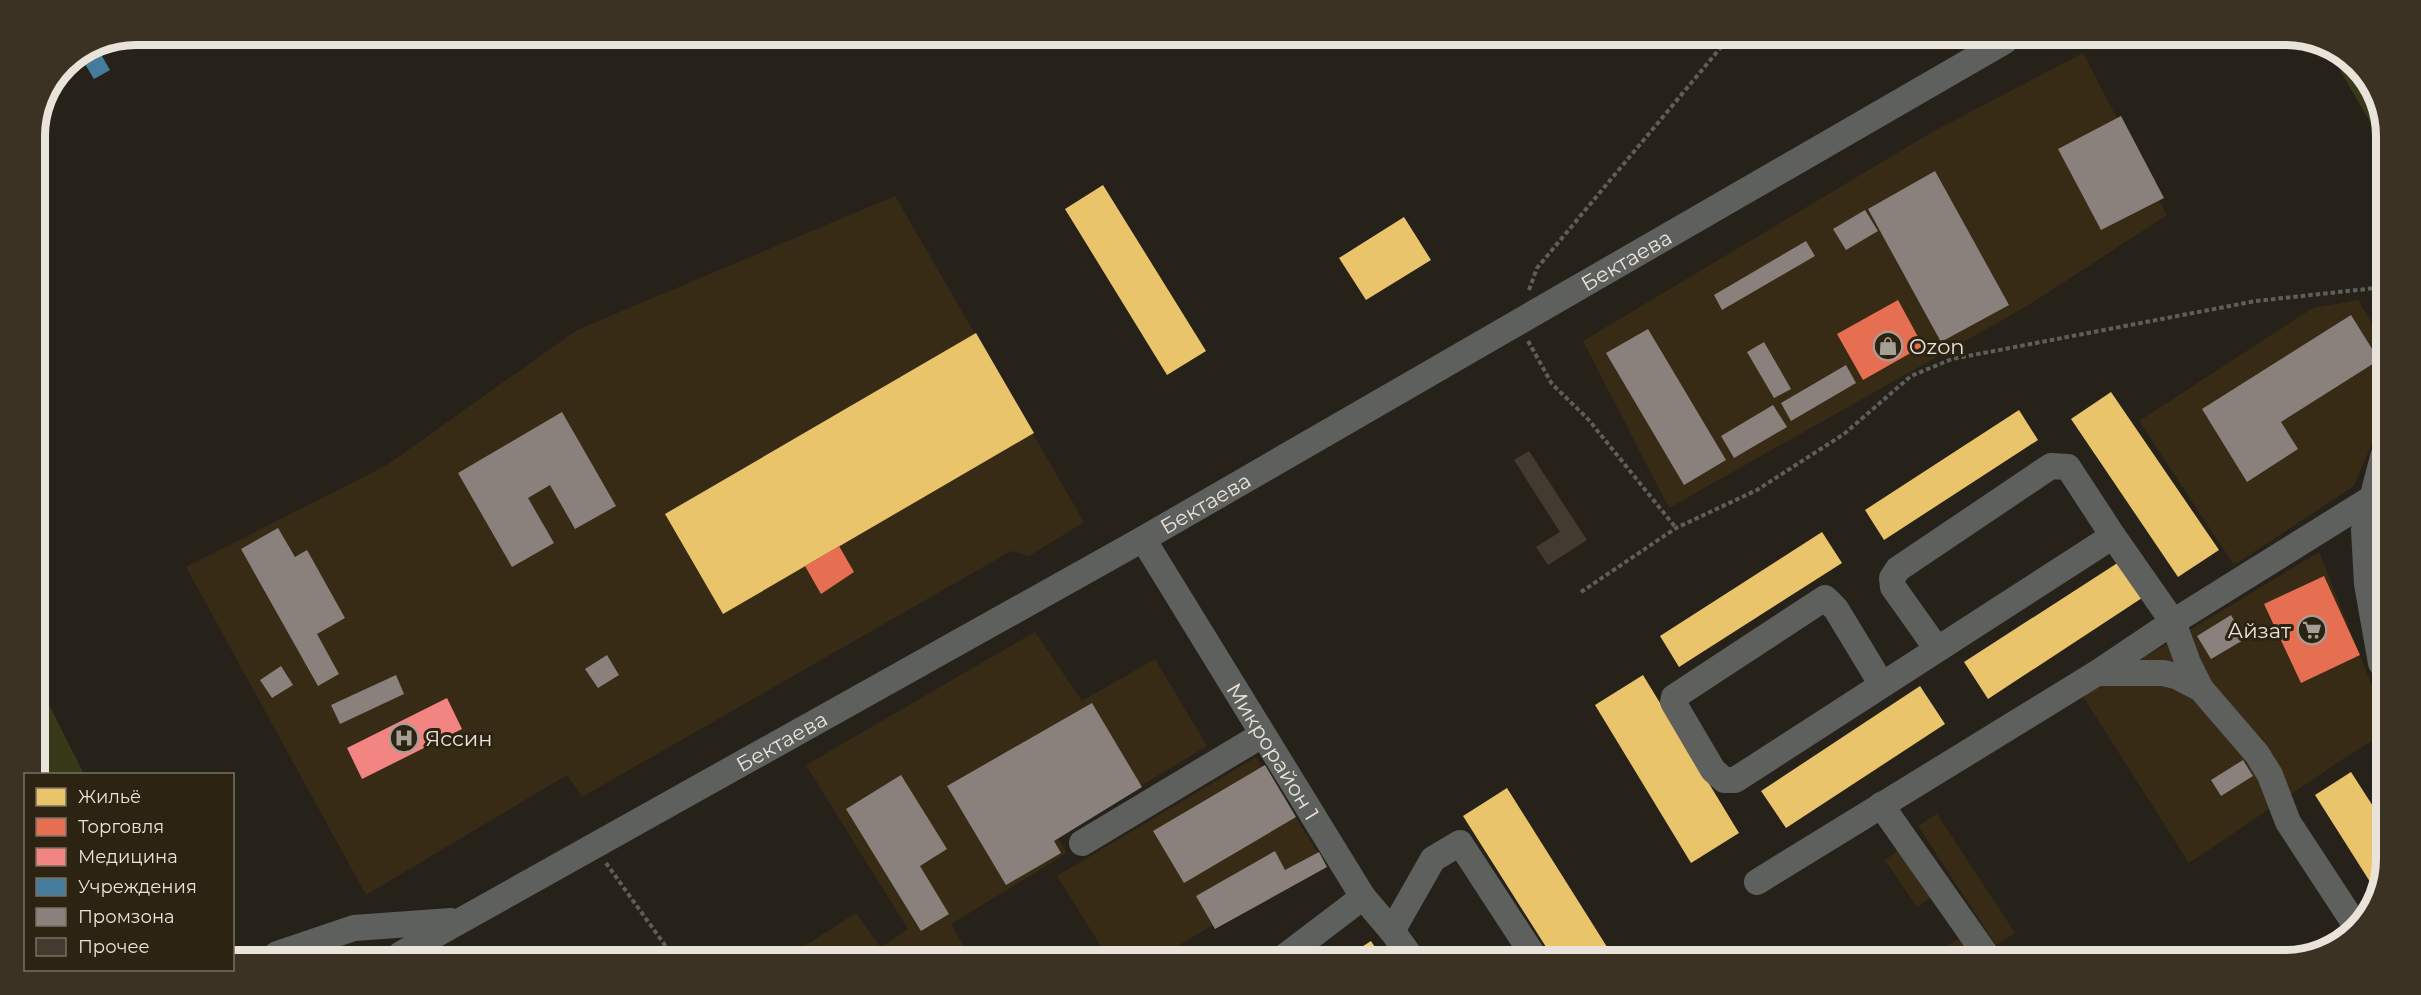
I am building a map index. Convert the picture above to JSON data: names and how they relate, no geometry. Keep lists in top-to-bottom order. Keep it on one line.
{"streets":{"street":["Бектаева","Микрорайон 1"]},"crossings":[["Бектаева","Микрорайон 1"]],"places":{"shop":["Ozon"],"supermarket":["Айзат"],"hospital":["Яссин"]},"legend":["Жильё","Торговля","Медицина","Учреждения","Промзона","Прочее"]}
